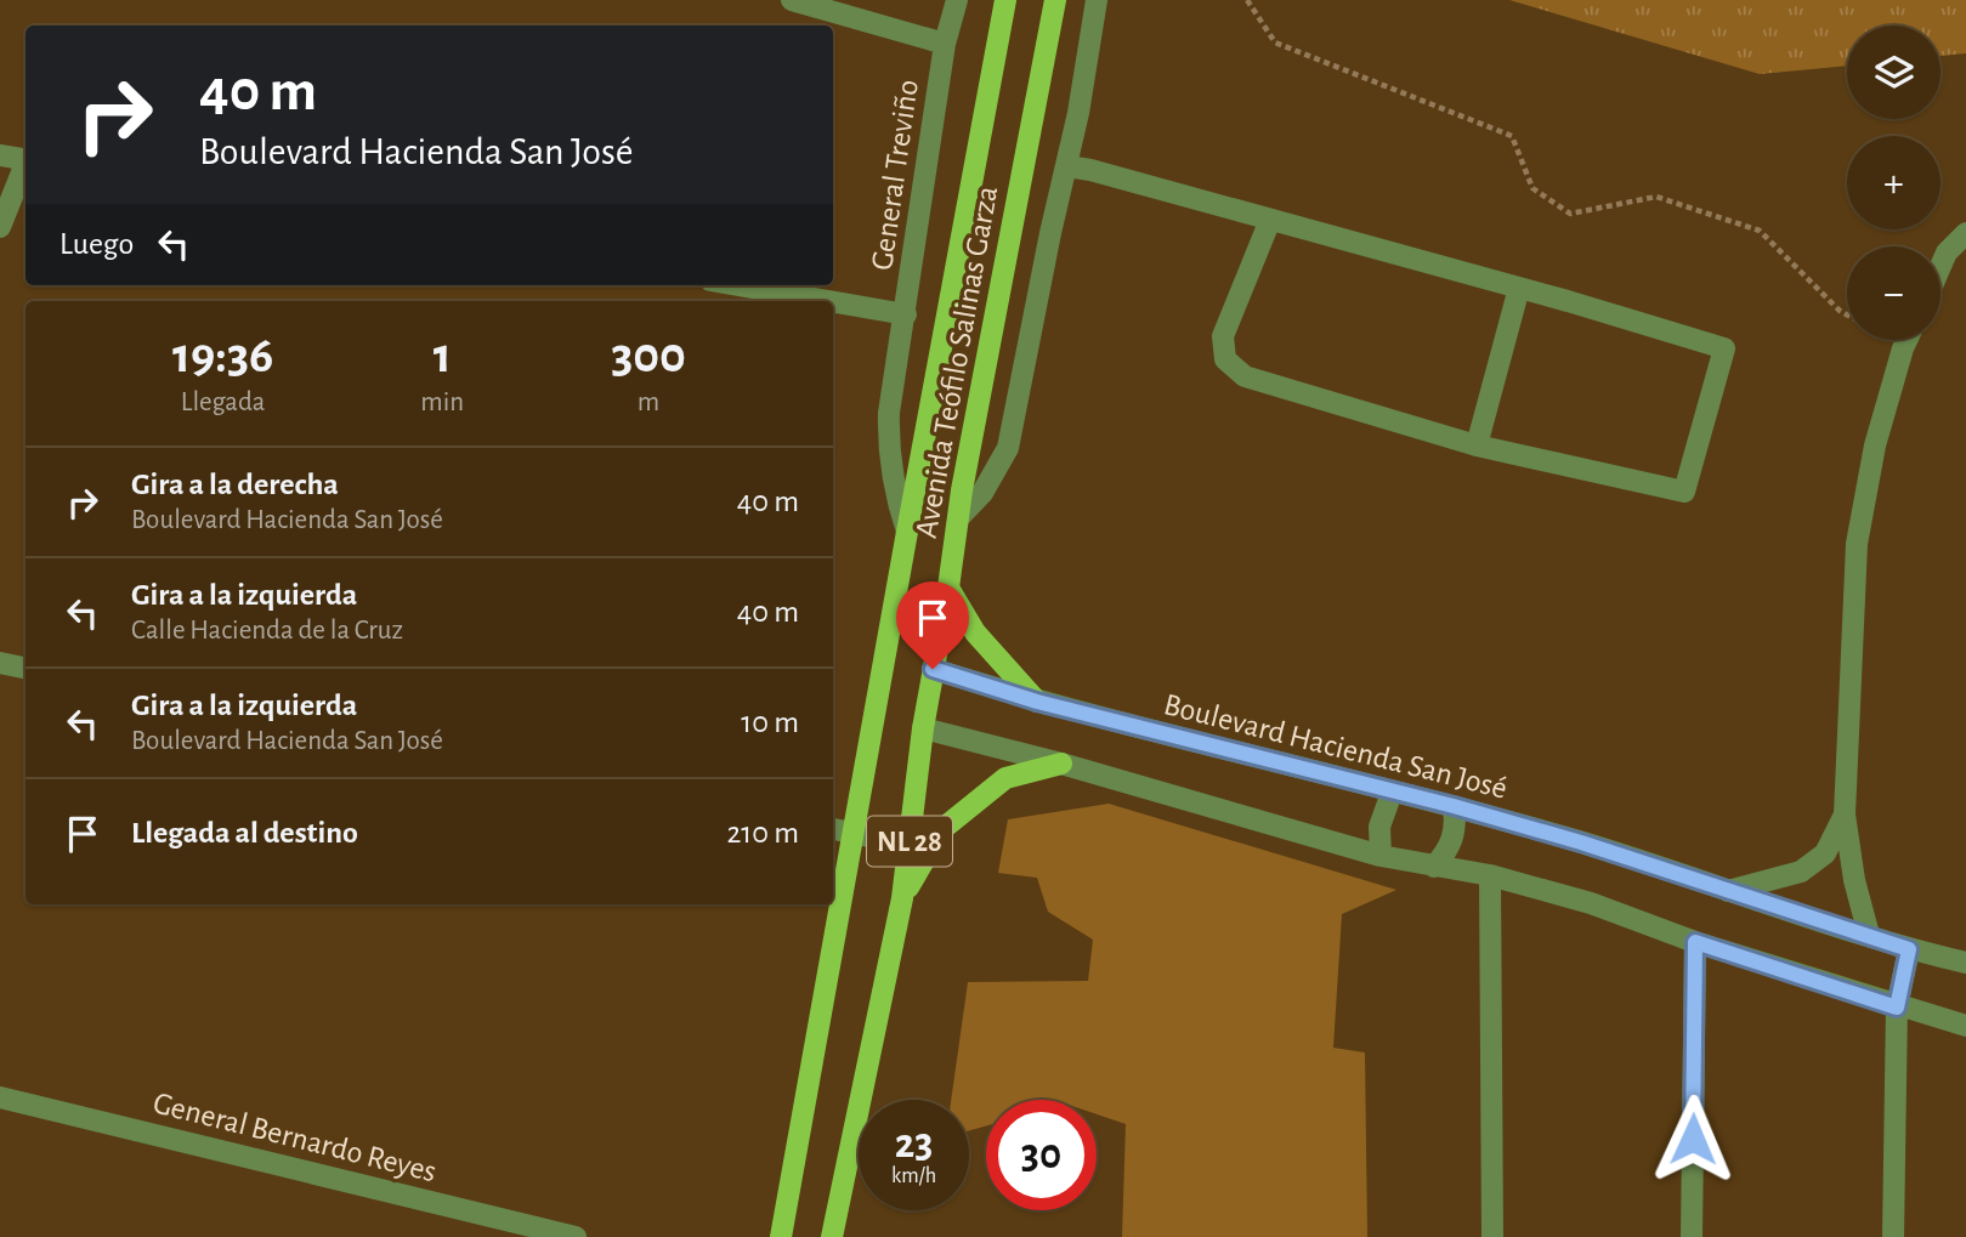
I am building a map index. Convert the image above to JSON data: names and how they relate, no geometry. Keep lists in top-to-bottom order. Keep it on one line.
{"streets":{"main road":["Avenida Teófilo Salinas Garza","NL 28"],"street":["General Treviño","Boulevard Hacienda San José","General Bernardo Reyes"]},"crossings":[["General Treviño","Avenida Teófilo Salinas Garza"],["Avenida Teófilo Salinas Garza","Boulevard Hacienda San José"]],"page":{"map_buttons":["+","−"],"turn":["40 m","Boulevard Hacienda San José"],"then":"Luego","eta":["19:36","Llegada","1","min","300","m"],"list":[{"name":"Gira a la derecha","note":"Boulevard Hacienda San José","value":"40 m"},{"name":"Gira a la izquierda","note":"Calle Hacienda de la Cruz","value":"40 m"},{"name":"Gira a la izquierda","note":"Boulevard Hacienda San José","value":"10 m"},{"name":"Llegada al destino","value":"210 m"}],"speed":"23 km/h","limit":"30"}}
